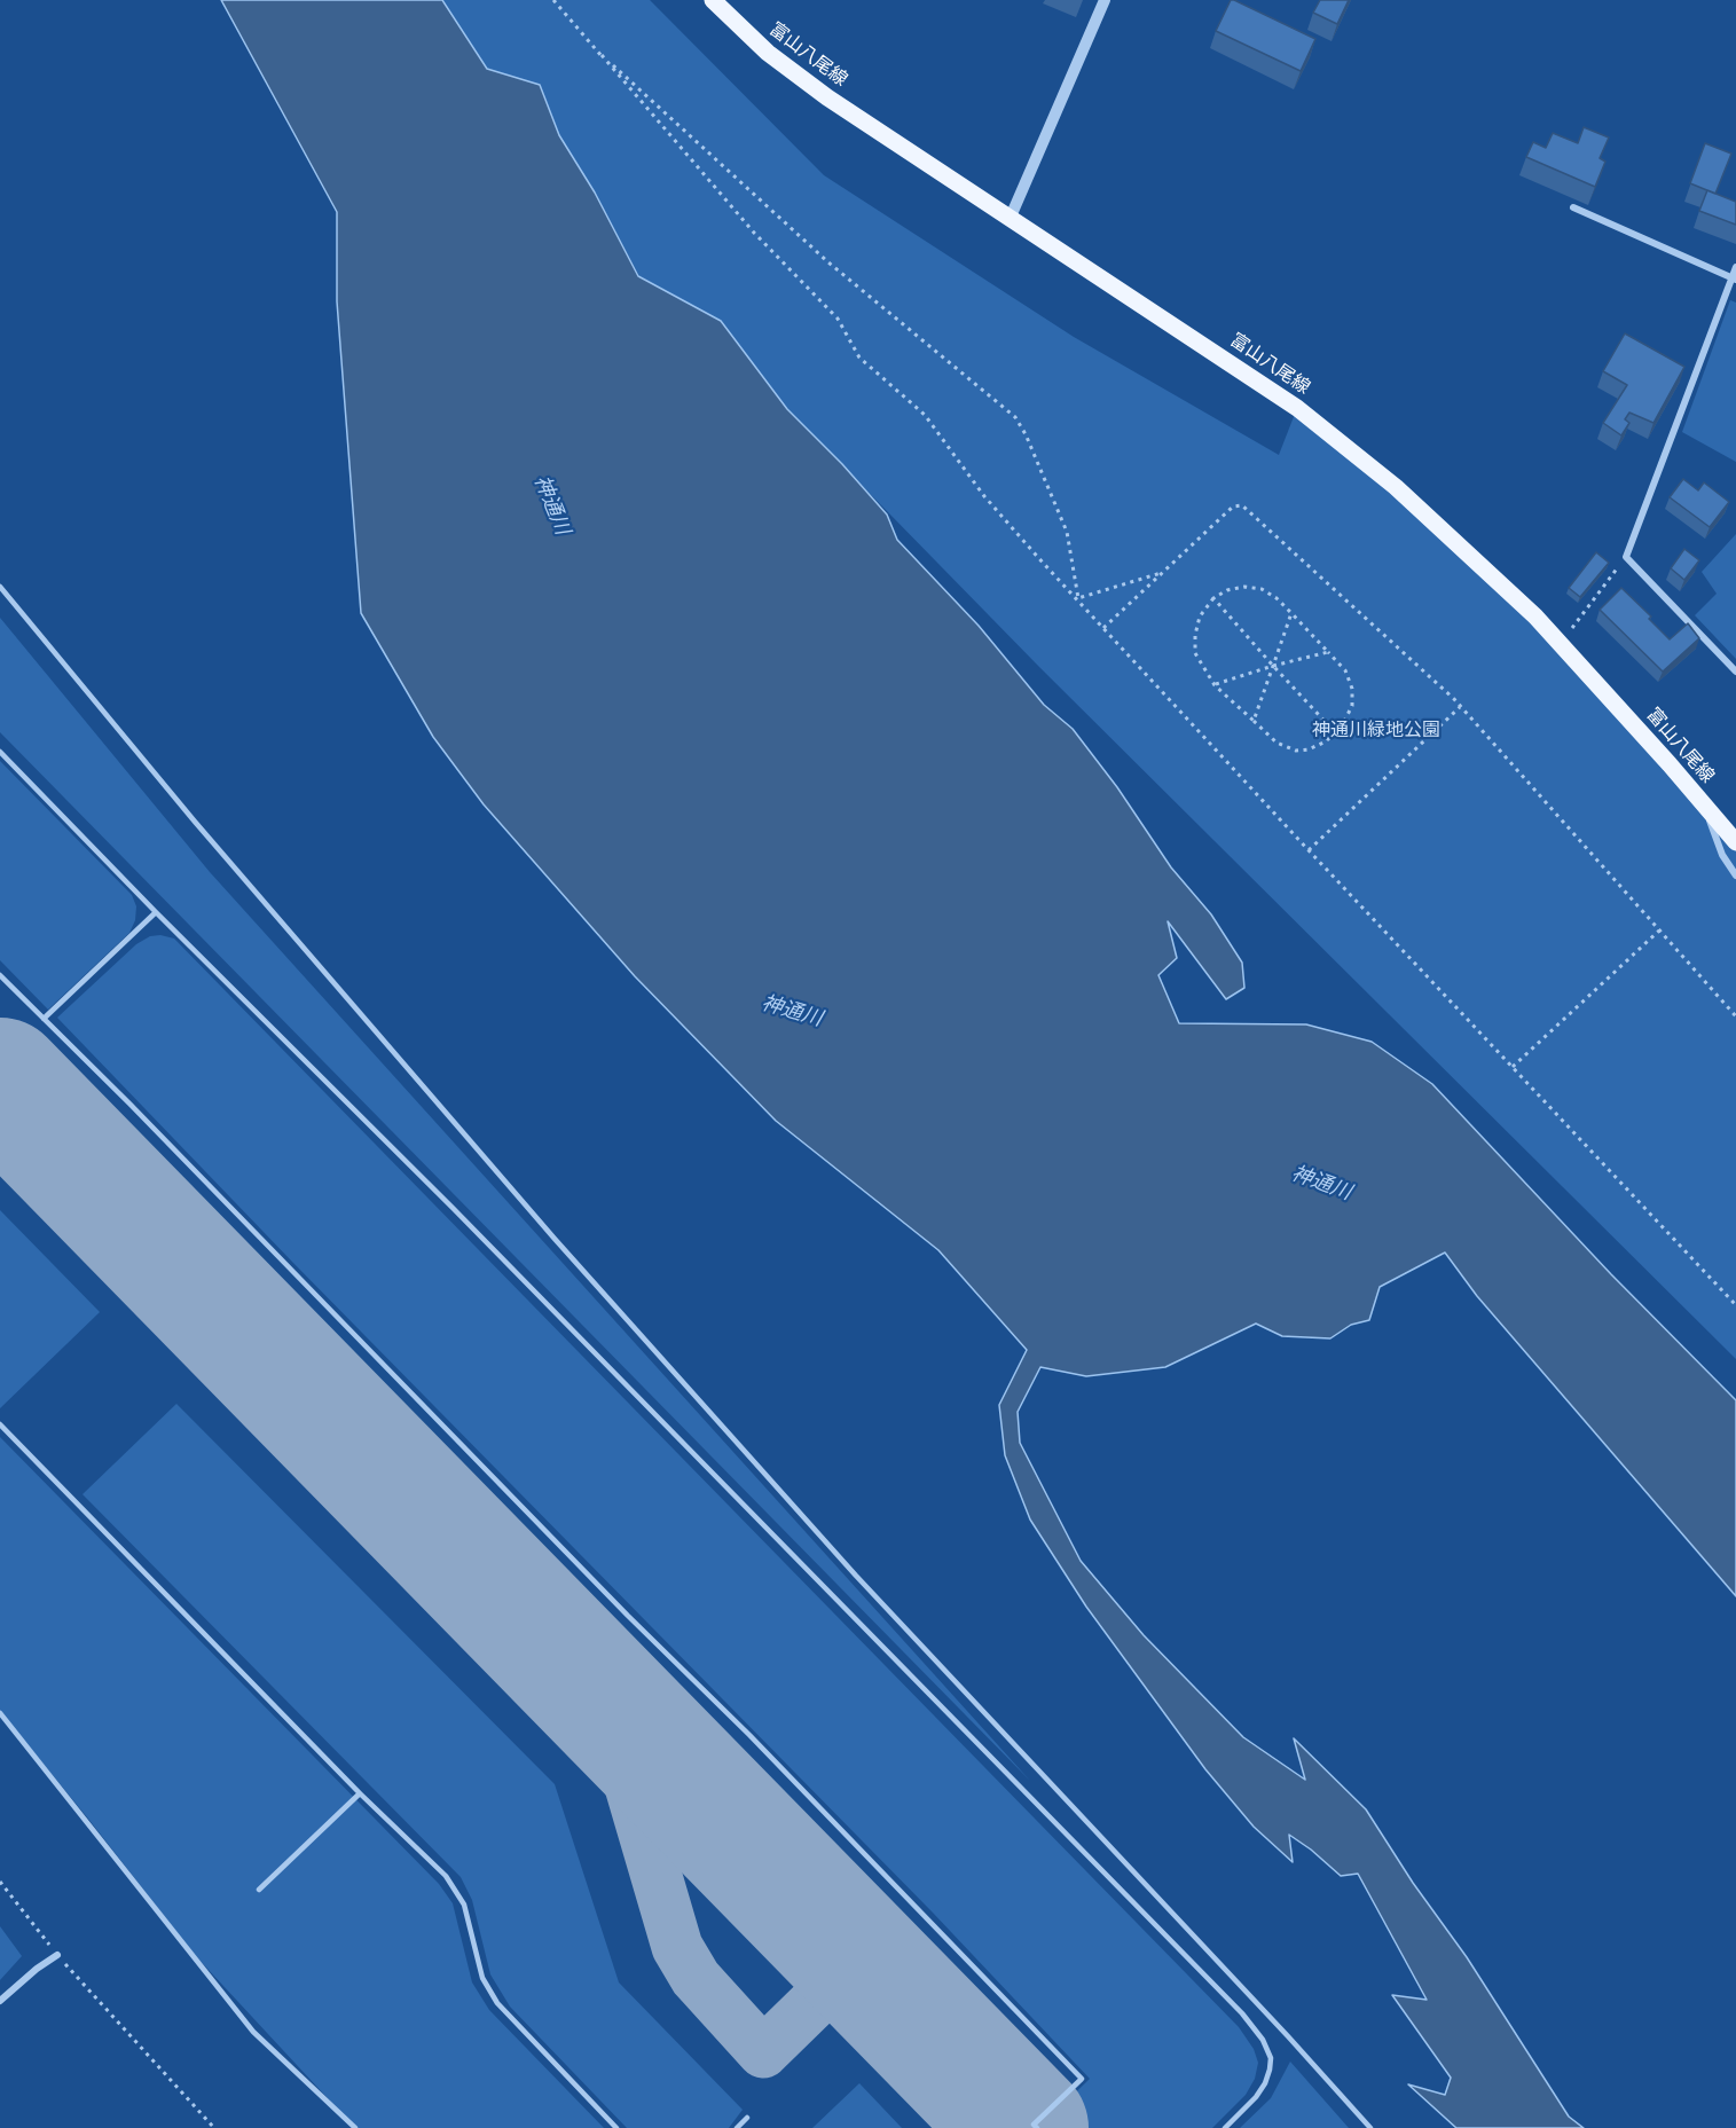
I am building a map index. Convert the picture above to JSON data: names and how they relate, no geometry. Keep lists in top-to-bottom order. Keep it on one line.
{"streets":{"main road":["富山八尾線"]},"water":["神通川"],"parks":["神通川緑地公園"]}
